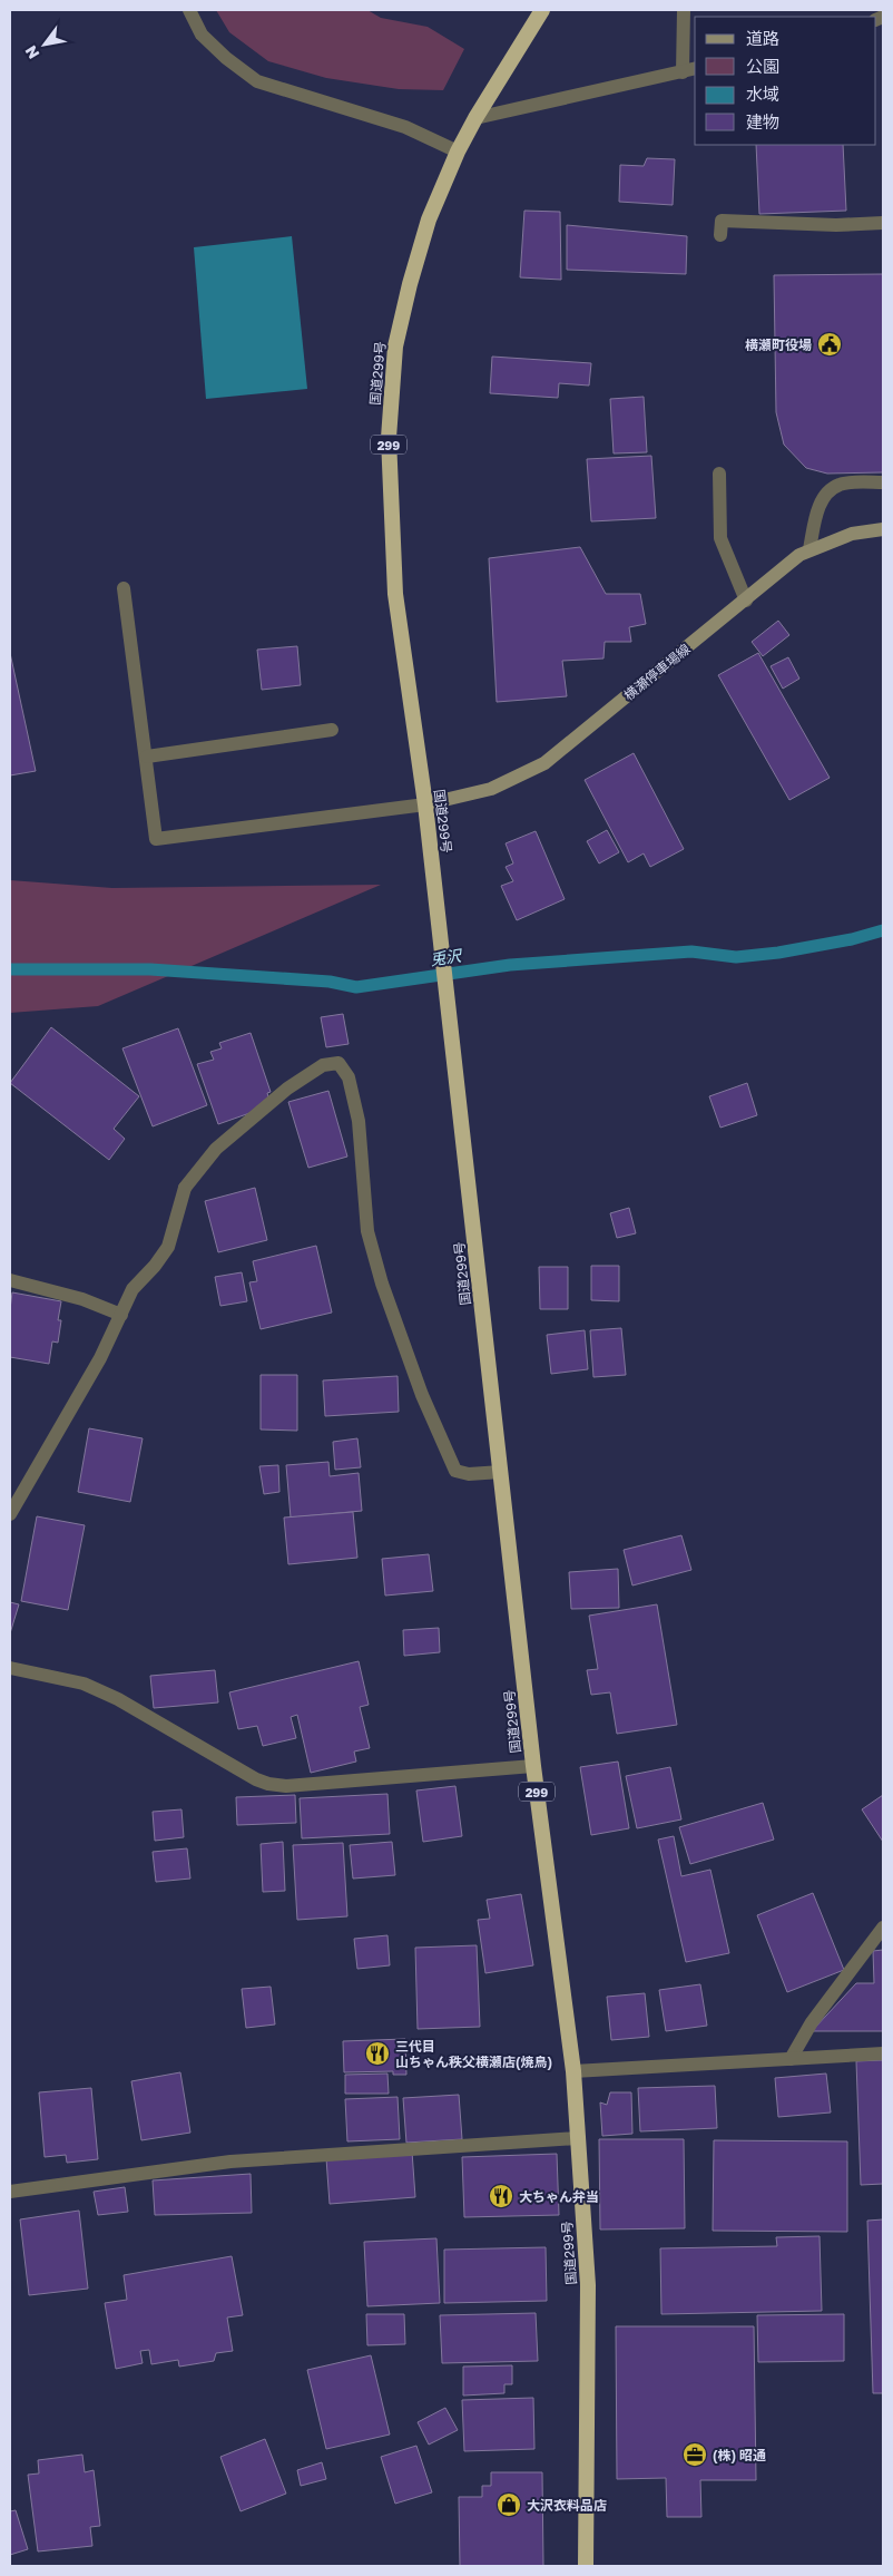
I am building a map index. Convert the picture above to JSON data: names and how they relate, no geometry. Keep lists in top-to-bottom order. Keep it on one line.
{"streets":{"highway":["国道299号","299"],"main road":["横瀬停車場線"]},"crossings":[["国道299号","横瀬停車場線"]],"water":["兎沢"],"places":{"public building":["横瀬町役場"],"restaurant":["三代目 山ちゃん秩父横瀬店(焼鳥)","大ちゃん弁当"],"office":["(株) 昭通"],"shop":["大沢衣料品店"]},"legend":["道路","公園","水域","建物"],"north":"bottom left"}
